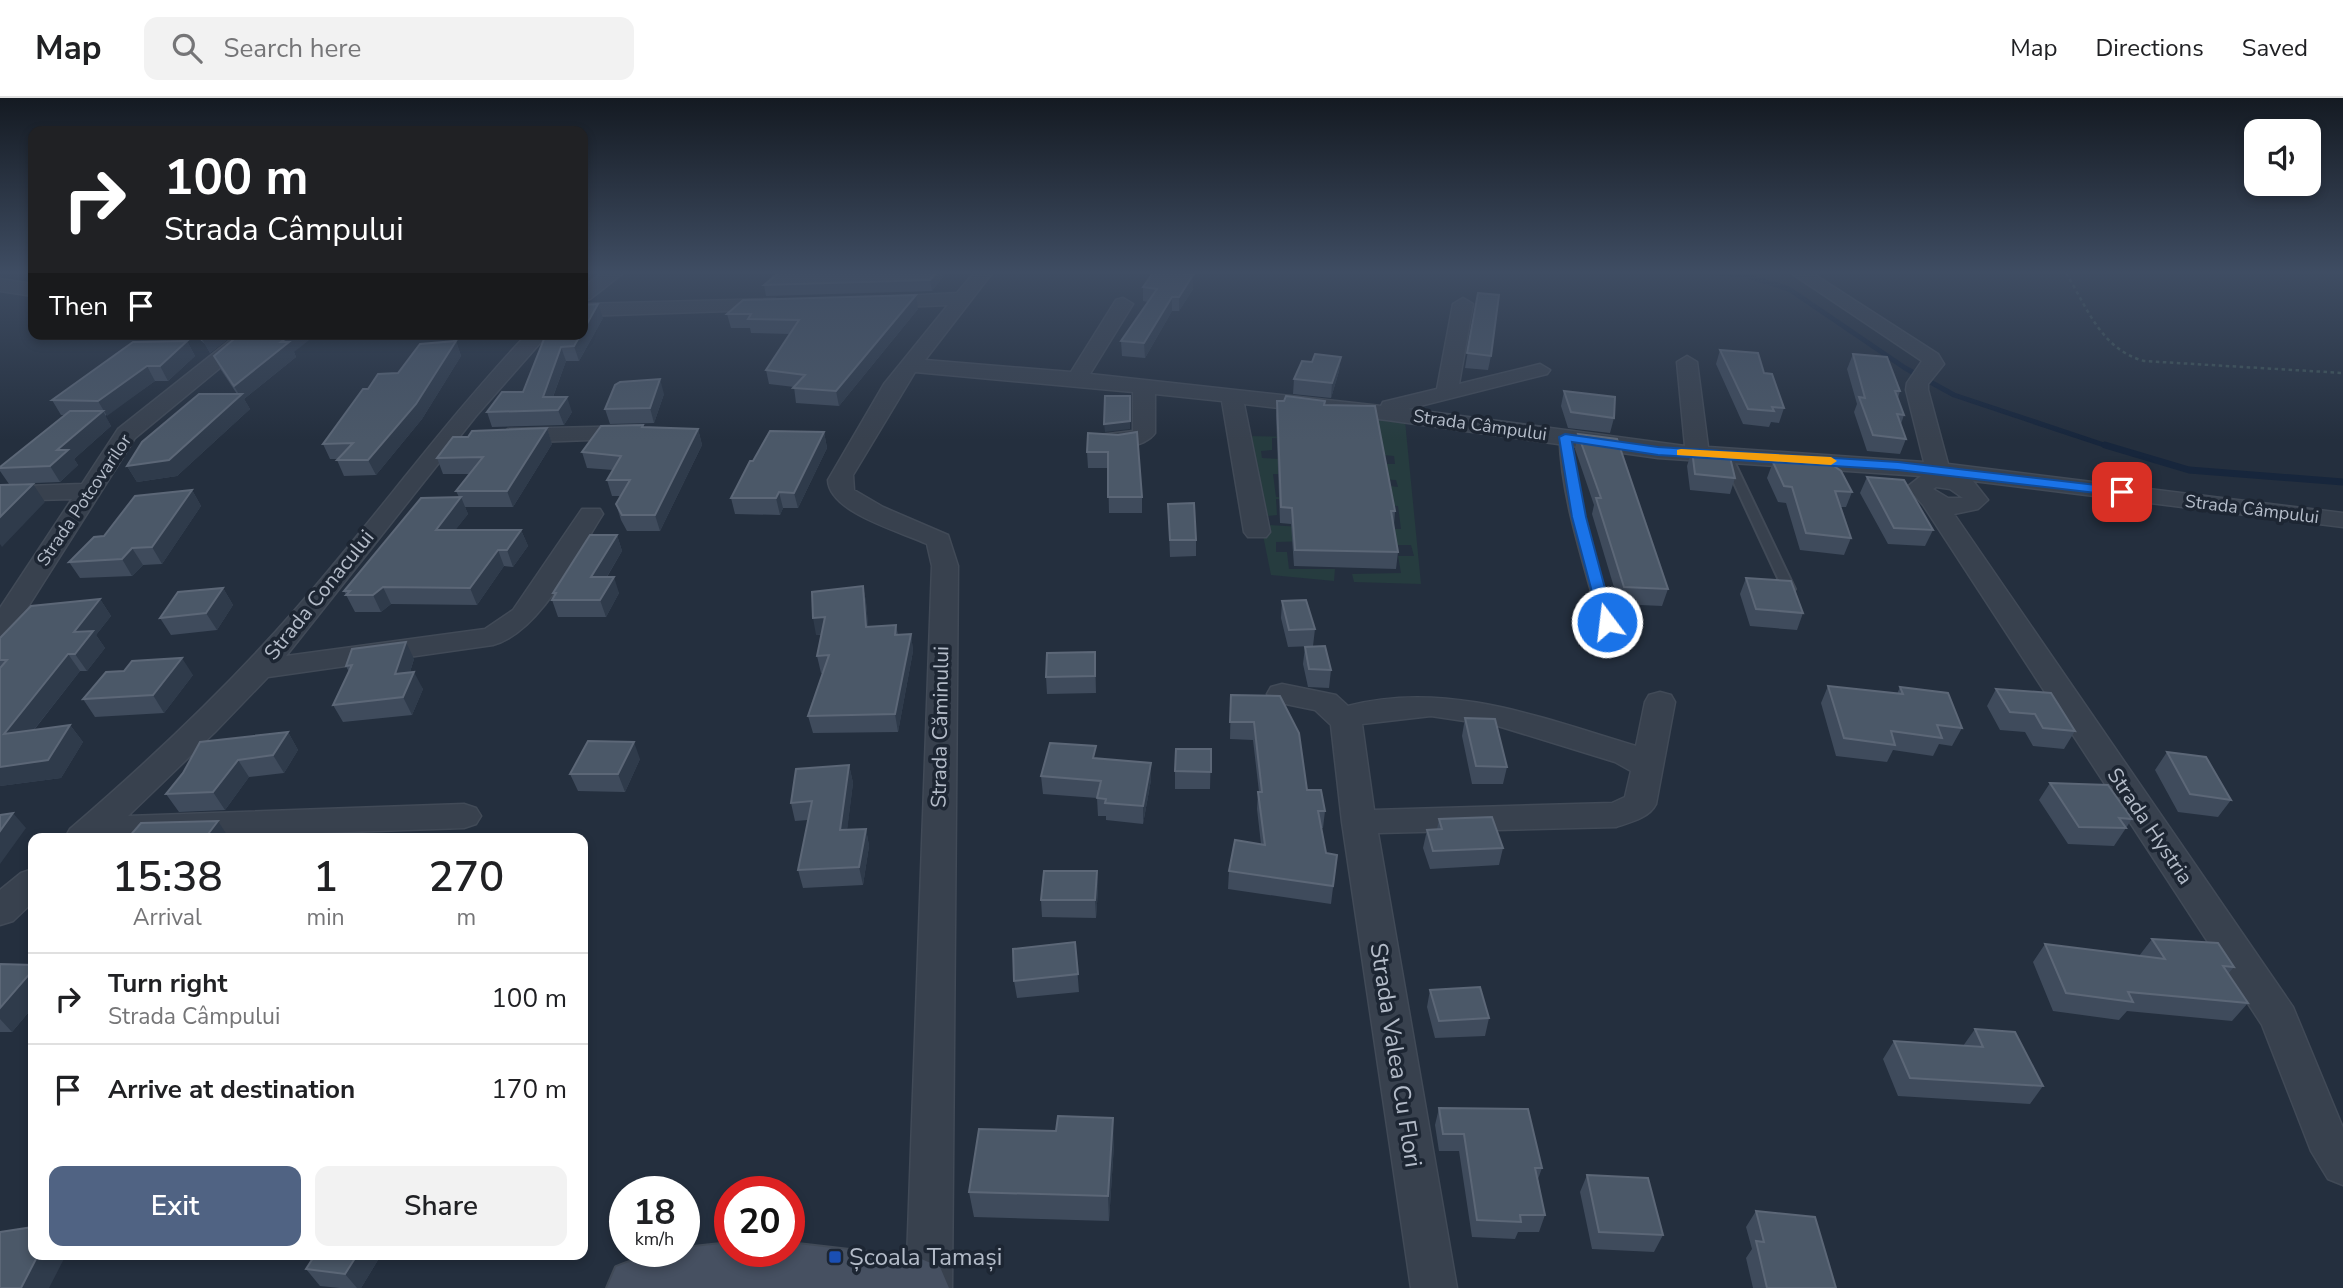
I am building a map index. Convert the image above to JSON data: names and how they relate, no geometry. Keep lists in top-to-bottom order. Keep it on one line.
{"streets":{"street":["Strada Câmpului","Strada Potcovarilor","Strada Conacului","Strada Căminului","Strada Hystria","Strada Valea Cu Flori"]},"crossings":[["Strada Câmpului","Strada Căminului"],["Strada Câmpului","Strada Hystria"]],"places":{"transit":["Școala Tamași"]},"page":{"header":"Map","search":"Search here","nav":["Map","Directions","Saved"],"turn":["100 m","Strada Câmpului"],"then":"Then","eta":["15:38","Arrival","1","min","270","m"],"list":[{"name":"Turn right","note":"Strada Câmpului","value":"100 m"},{"name":"Arrive at destination","value":"170 m"}],"buttons":["Exit","Share"],"speed":"18 km/h","limit":"20"}}
